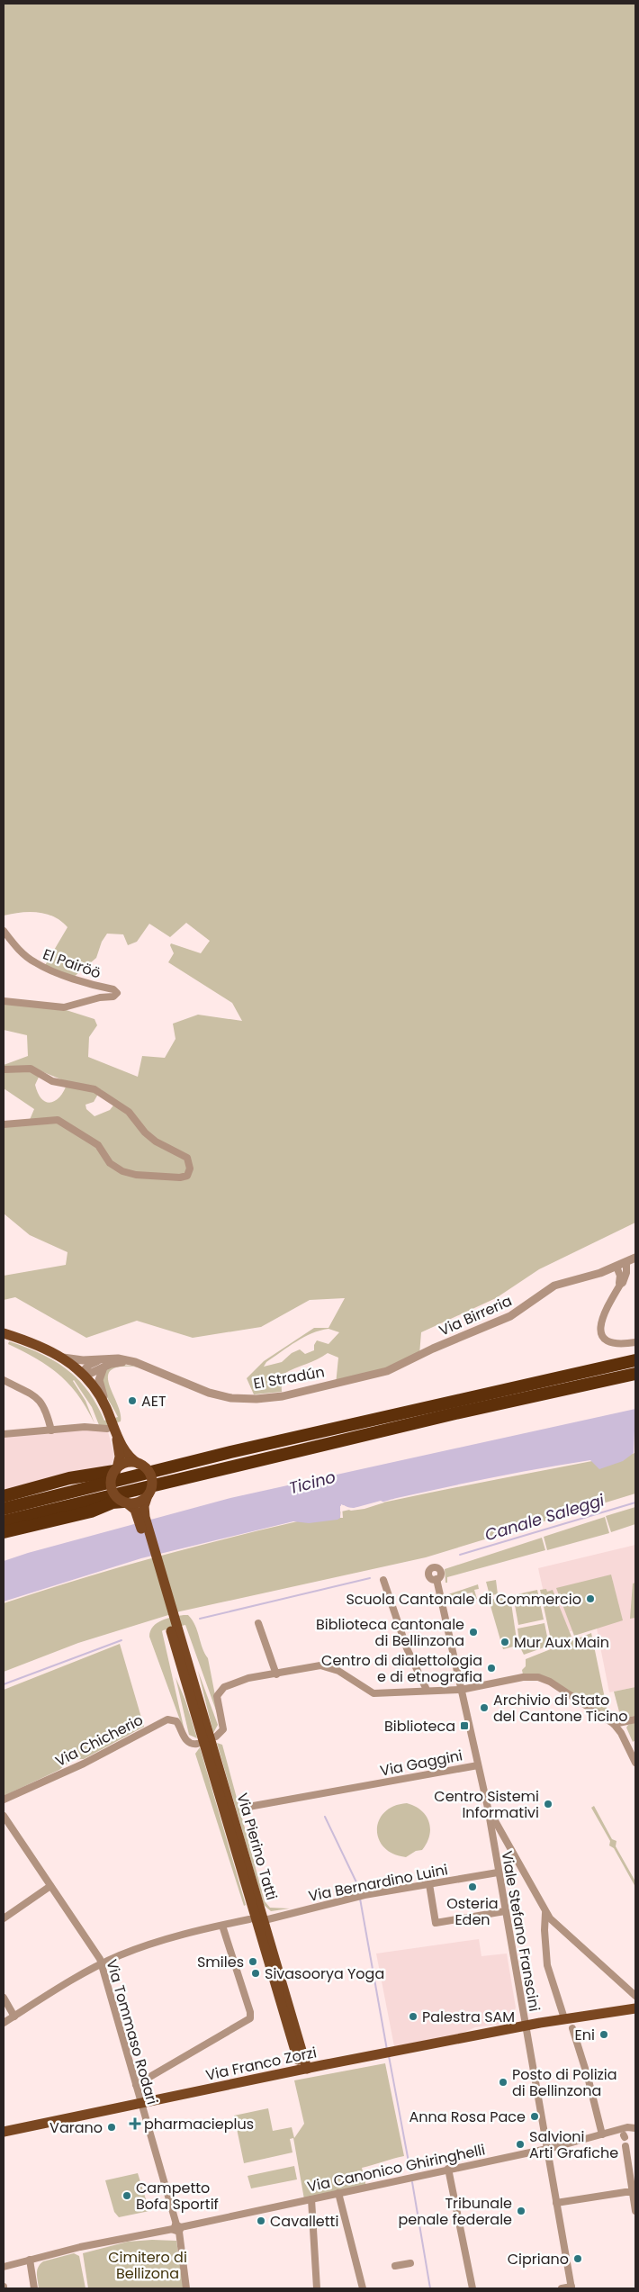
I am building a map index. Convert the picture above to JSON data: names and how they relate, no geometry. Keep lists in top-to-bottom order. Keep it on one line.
{"streets":{"main road":["Via Pierino Tatti","Via Franco Zorzi"],"street":["El Pairöö","Via Birreria","El Stradún","Via Chicherio","Via Gaggini","Via Bernardino Luini","Viale Stefano Franscini","Via Tommaso Rodari","Via Canonico Ghiringhelli"]},"crossings":[["Via Birreria","El Stradún"],["Via Gaggini","Viale Stefano Franscini"],["Via Pierino Tatti","Via Bernardino Luini"],["Via Pierino Tatti","Via Franco Zorzi"],["Via Bernardino Luini","Viale Stefano Franscini"],["Via Bernardino Luini","Via Tommaso Rodari"],["Viale Stefano Franscini","Via Franco Zorzi"],["Viale Stefano Franscini","Via Canonico Ghiringhelli"],["Via Tommaso Rodari","Via Franco Zorzi"],["Via Tommaso Rodari","Via Canonico Ghiringhelli"]],"water":["Ticino","Canale Saleggi"],"parks":["Cimitero di Bellizona"],"places":{"other":["AET","Scuola Cantonale di Commercio","Biblioteca cantonale di Bellinzona","Mur Aux Main","Centro di dialettologia e di etnografia","Archivio di Stato del Cantone Ticino","Centro Sistemi Informativi","Osteria Eden","Smiles","Sivasoorya Yoga","Palestra SAM","Eni","Posto di Polizia di Bellinzona","Anna Rosa Pace","Varano","Salvioni Arti Grafiche","Campetto Bofa Sportif","Tribunale penale federale","Cavalletti","Cipriano"],"transit":["Biblioteca"],"health":["pharmacieplus"]}}
